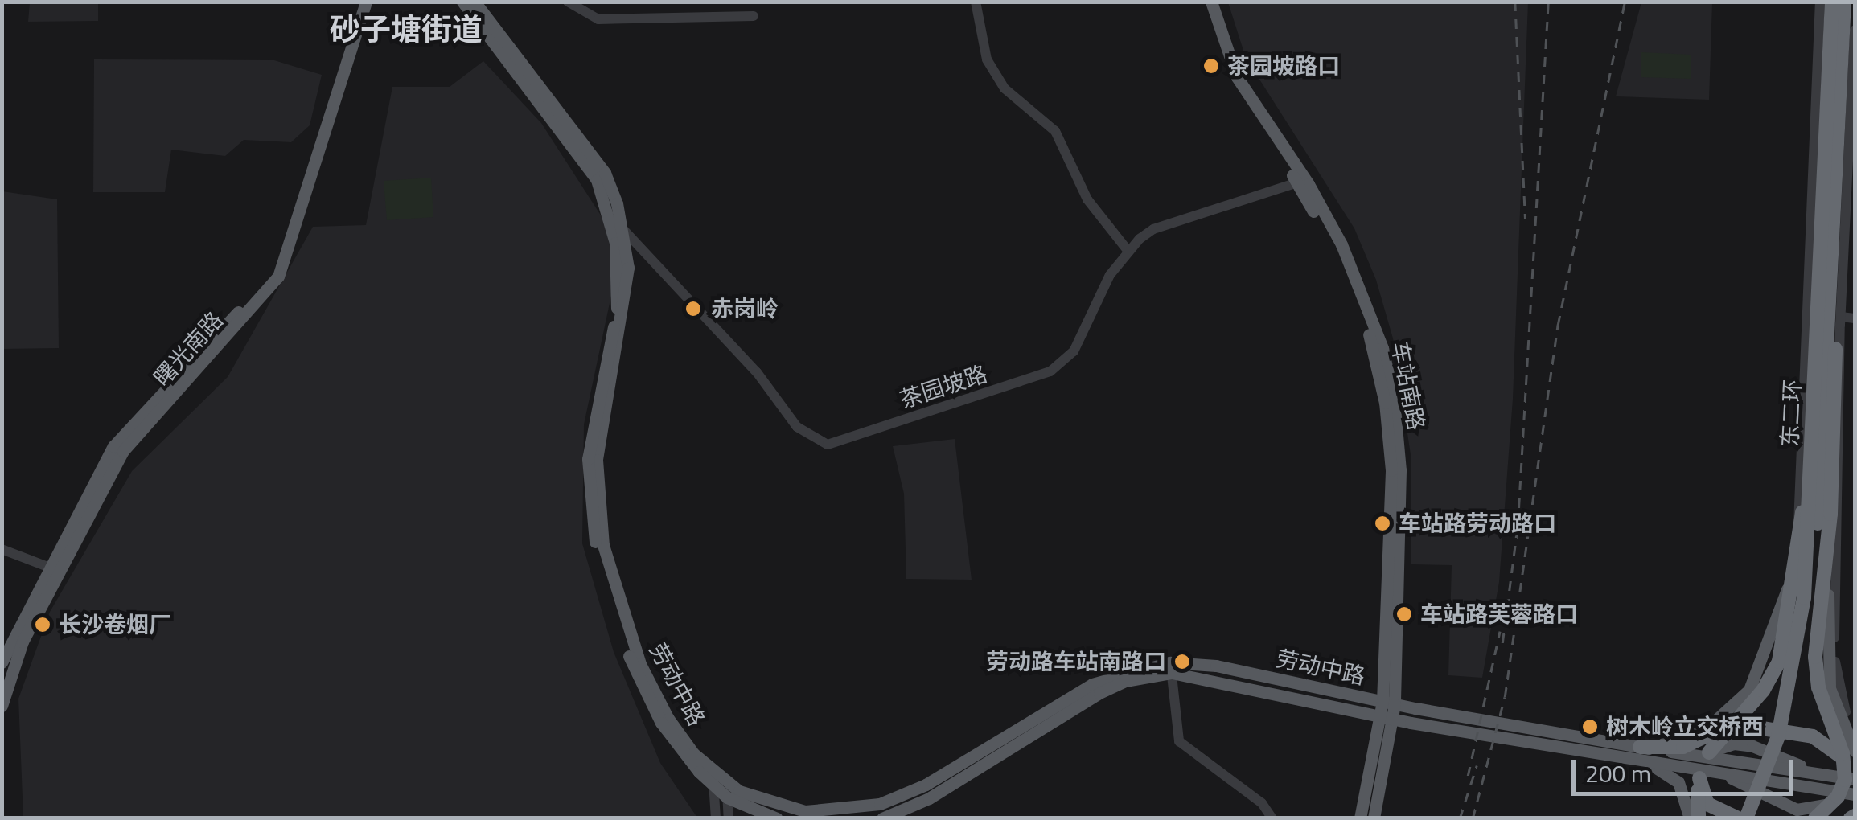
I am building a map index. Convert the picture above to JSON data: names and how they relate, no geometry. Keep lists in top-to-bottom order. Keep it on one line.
{"streets":{"highway":["东二环"],"main road":["曙光南路","车站南路","劳动中路"],"street":["茶园坡路"]},"crossings":[["车站南路","茶园坡路"],["车站南路","劳动中路"],["茶园坡路","劳动中路"]],"districts":["砂子塘街道"],"places":["茶园坡路口","赤岗岭","车站路劳动路口","车站路芙蓉路口","长沙卷烟厂","劳动路车站南路口","树木岭立交桥西"],"scale_bar":"200 m"}
